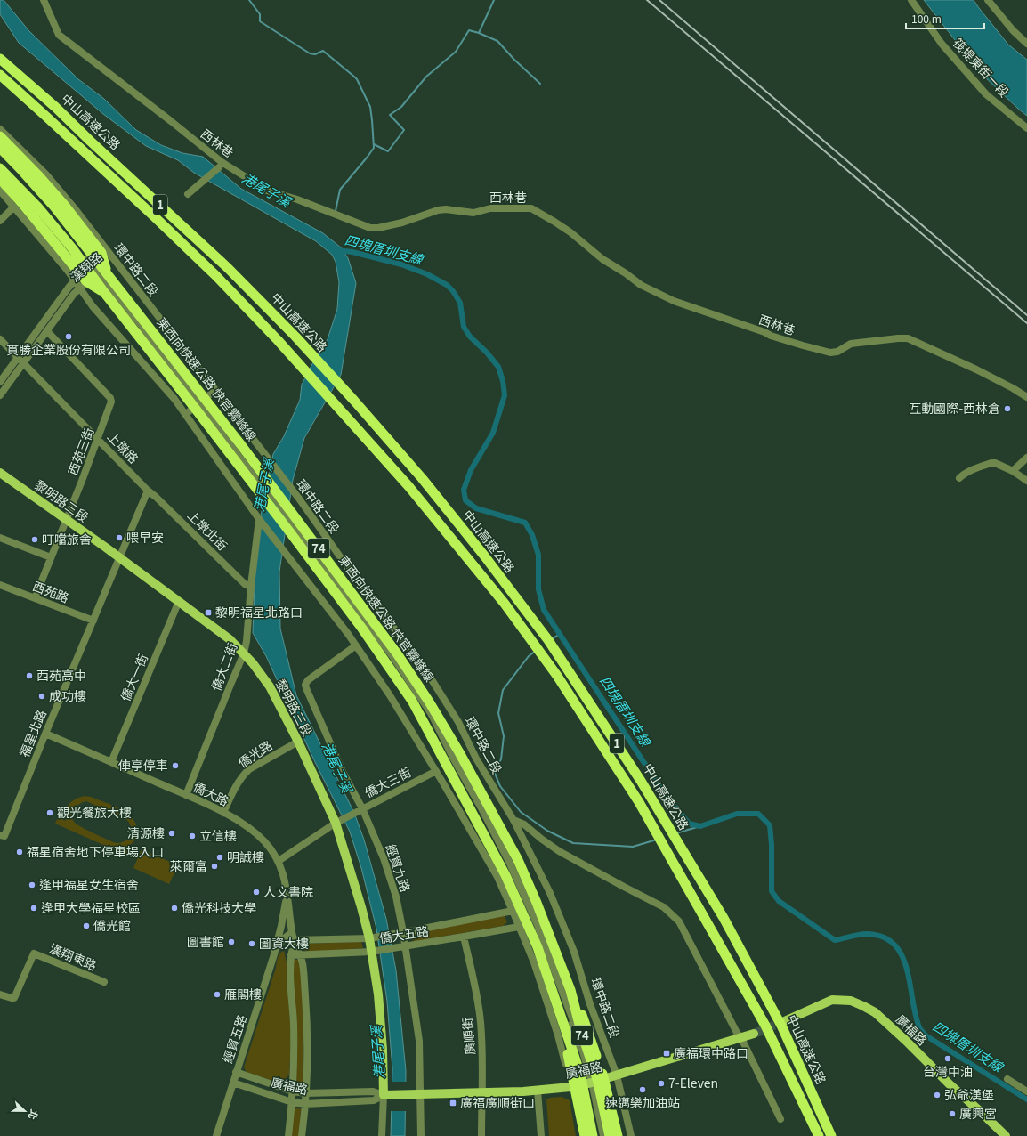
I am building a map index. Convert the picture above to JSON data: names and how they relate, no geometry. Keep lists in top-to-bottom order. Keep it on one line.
{"streets":{"highway":["中山高速公路","1","東西向快速公路 快官霧峰線","74"],"main road":["黎明路三段","廣福路"],"street":["筏堤東街一段","西林巷","漢翔路","環中路二段","上墩路","西苑三街","上墩北街","西苑路","僑大二街","僑大一街","福星北路","僑光路","僑大三街","僑大路","經貿九路","僑大五路","漢翔東路","廣順街","經貿五路"]},"crossings":[["漢翔路","環中路二段"],["漢翔路","東西向快速公路 快官霧峰線"],["漢翔路","上墩路"],["漢翔路","西苑三街"],["環中路二段","廣福路"],["上墩路","西苑三街"],["上墩路","上墩北街"],["西苑三街","黎明路三段"],["西苑三街","西苑路"],["黎明路三段","僑大二街"],["黎明路三段","僑大一街"],["黎明路三段","福星北路"],["黎明路三段","僑光路"],["黎明路三段","僑大三街"],["黎明路三段","僑大五路"],["黎明路三段","廣福路"],["上墩北街","僑大二街"],["西苑路","福星北路"],["僑大二街","僑大路"],["僑大一街","僑大路"],["福星北路","僑大路"],["僑光路","僑大路"],["僑大三街","僑大路"],["僑大三街","經貿九路"],["僑大路","僑大五路"],["僑大路","廣福路"],["僑大路","經貿五路"],["經貿九路","僑大五路"],["經貿九路","廣福路"],["僑大五路","廣順街"],["廣福路","廣順街"],["廣福路","經貿五路"]],"water":["港尾子溪","四塊厝圳支線"],"places":{"other":["貫勝企業股份有限公司","互動國際-西林倉","喂早安","叮噹旅舍","西苑高中","成功樓","俥亭停車","觀光餐旅大樓","清源樓","立信樓","福星宿舍地下停車場入口","明誠樓","萊爾富","逢甲福星女生宿舍","人文書院","逢甲大學福星校區","僑光科技大學","僑光館","圖書館","圖資大樓","雁閣樓","台灣中油","7-Eleven","速邁樂加油站","弘爺漢堡","廣興宮"],"transit":["黎明福星北路口","廣福環中路口","廣福廣順街口"]},"scale_bar":"100 m","north":"right"}
